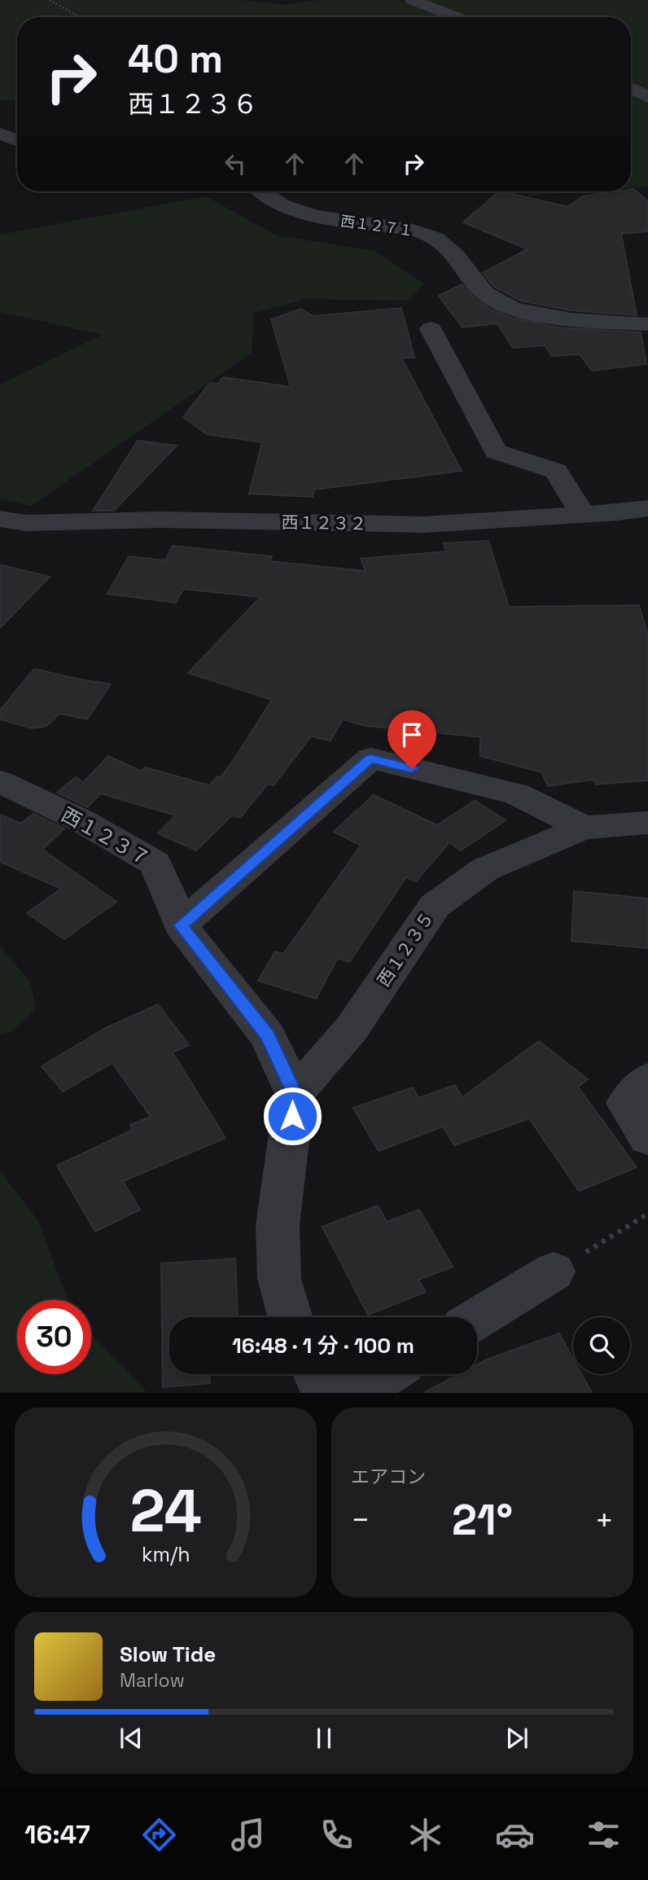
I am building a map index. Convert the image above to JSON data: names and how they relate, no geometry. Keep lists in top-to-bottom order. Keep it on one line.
{"streets":{"street":["西１２７１","西１２３２","西１２３７","西１２３５"]},"crossings":[["西１２３７","西１２３５"]],"page":{"turn":["40 m","西１２３６"],"limit":"30","trip":"16:48 · 1 分 · 100 m","tile":"エアコン","heat":["−","21°","+"],"song":["Slow Tide","Marlow"],"tabs":"16:47","gauge":["24","km/h"]}}
